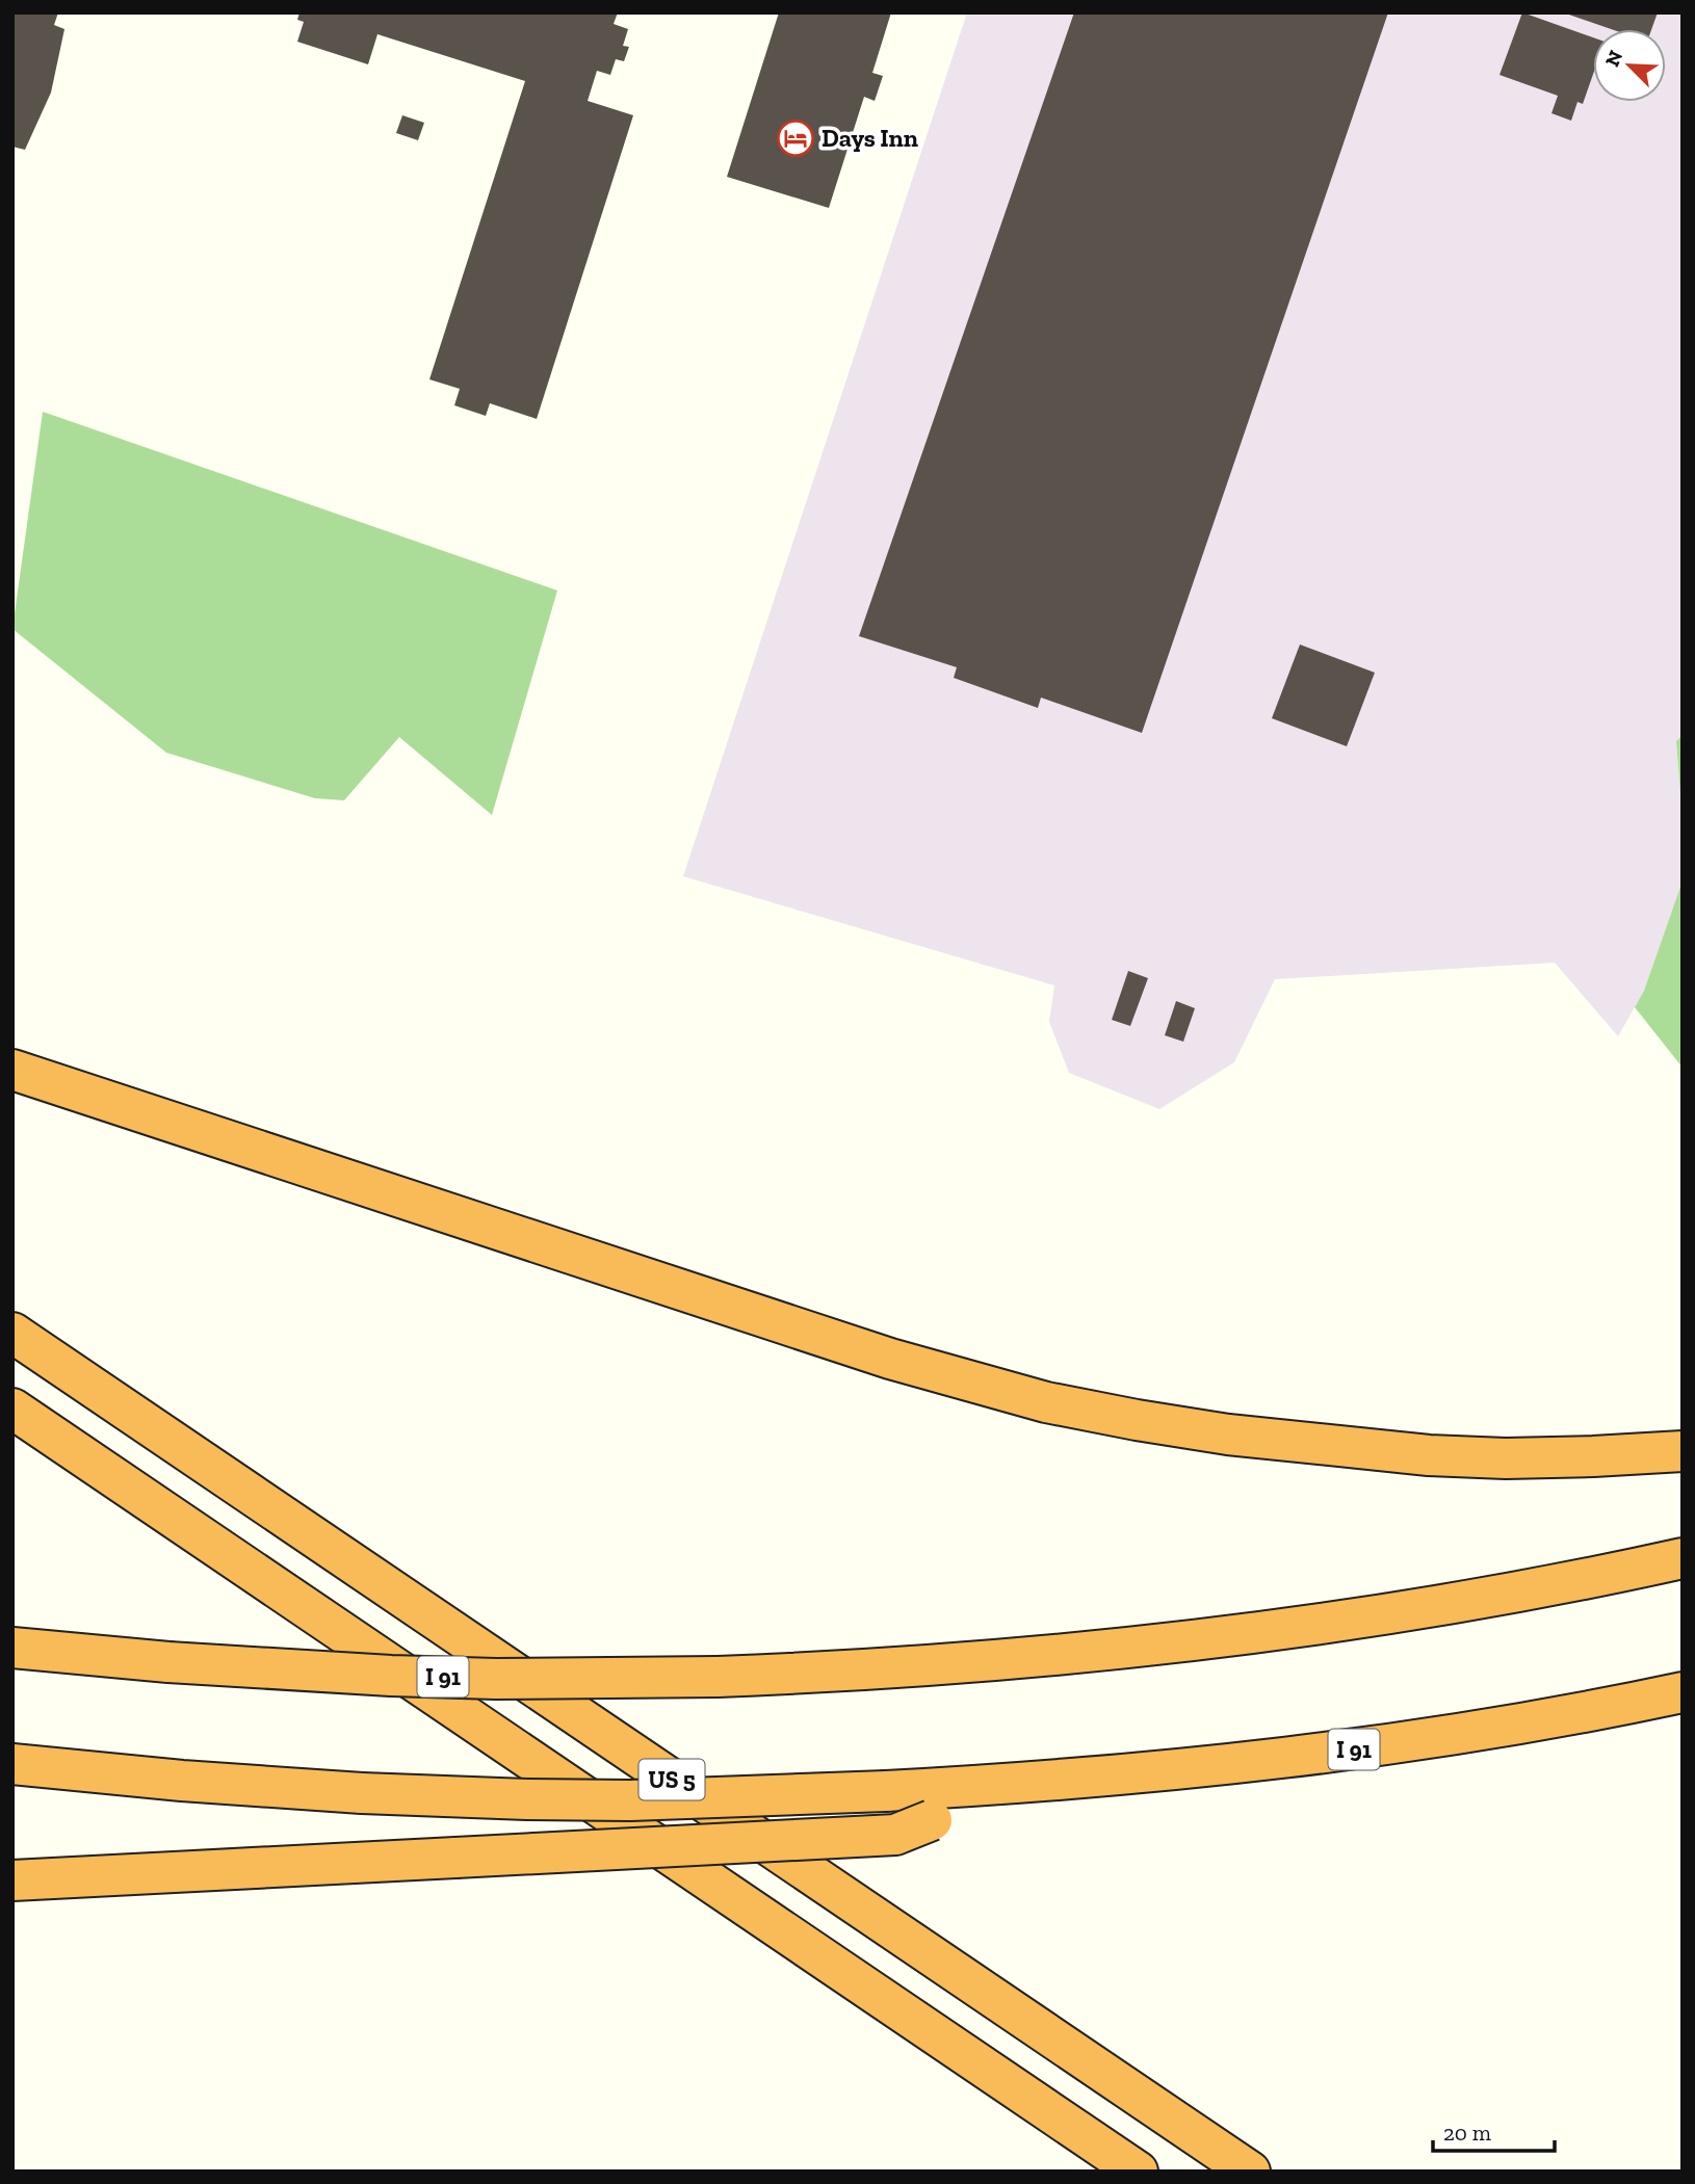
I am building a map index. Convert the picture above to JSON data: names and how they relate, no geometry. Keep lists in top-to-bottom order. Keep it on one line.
{"streets":{"highway":["I 91","US 5"]},"places":{"hotel":["Days Inn"]},"scale_bar":"20 m","north":"top left"}
